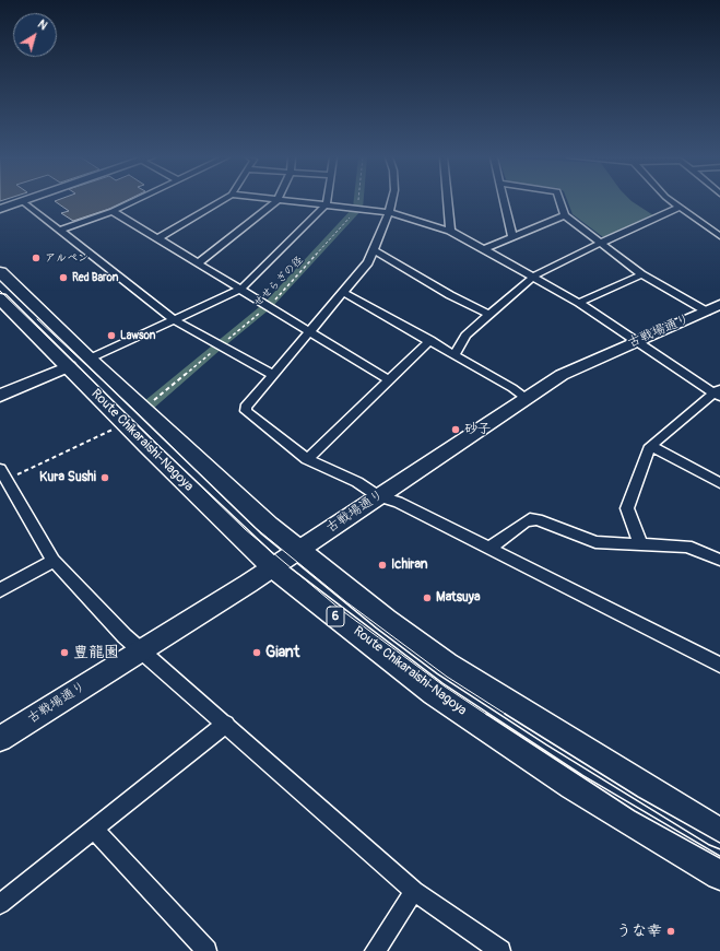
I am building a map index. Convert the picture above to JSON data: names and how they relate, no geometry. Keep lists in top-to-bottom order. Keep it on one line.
{"streets":{"main road":["Route Chikaraishi-Nagoya","6"],"street":["古戦場通り"],"path":["せせらぎの径"]},"crossings":[["せせらぎの径","Route Chikaraishi-Nagoya"],["古戦場通り","Route Chikaraishi-Nagoya"]],"places":["アルペン","Red Baron","Lawson","砂子","Kura Sushi","Ichiran","Matsuya","豊龍園","Giant","うな幸"],"north":"top right"}
